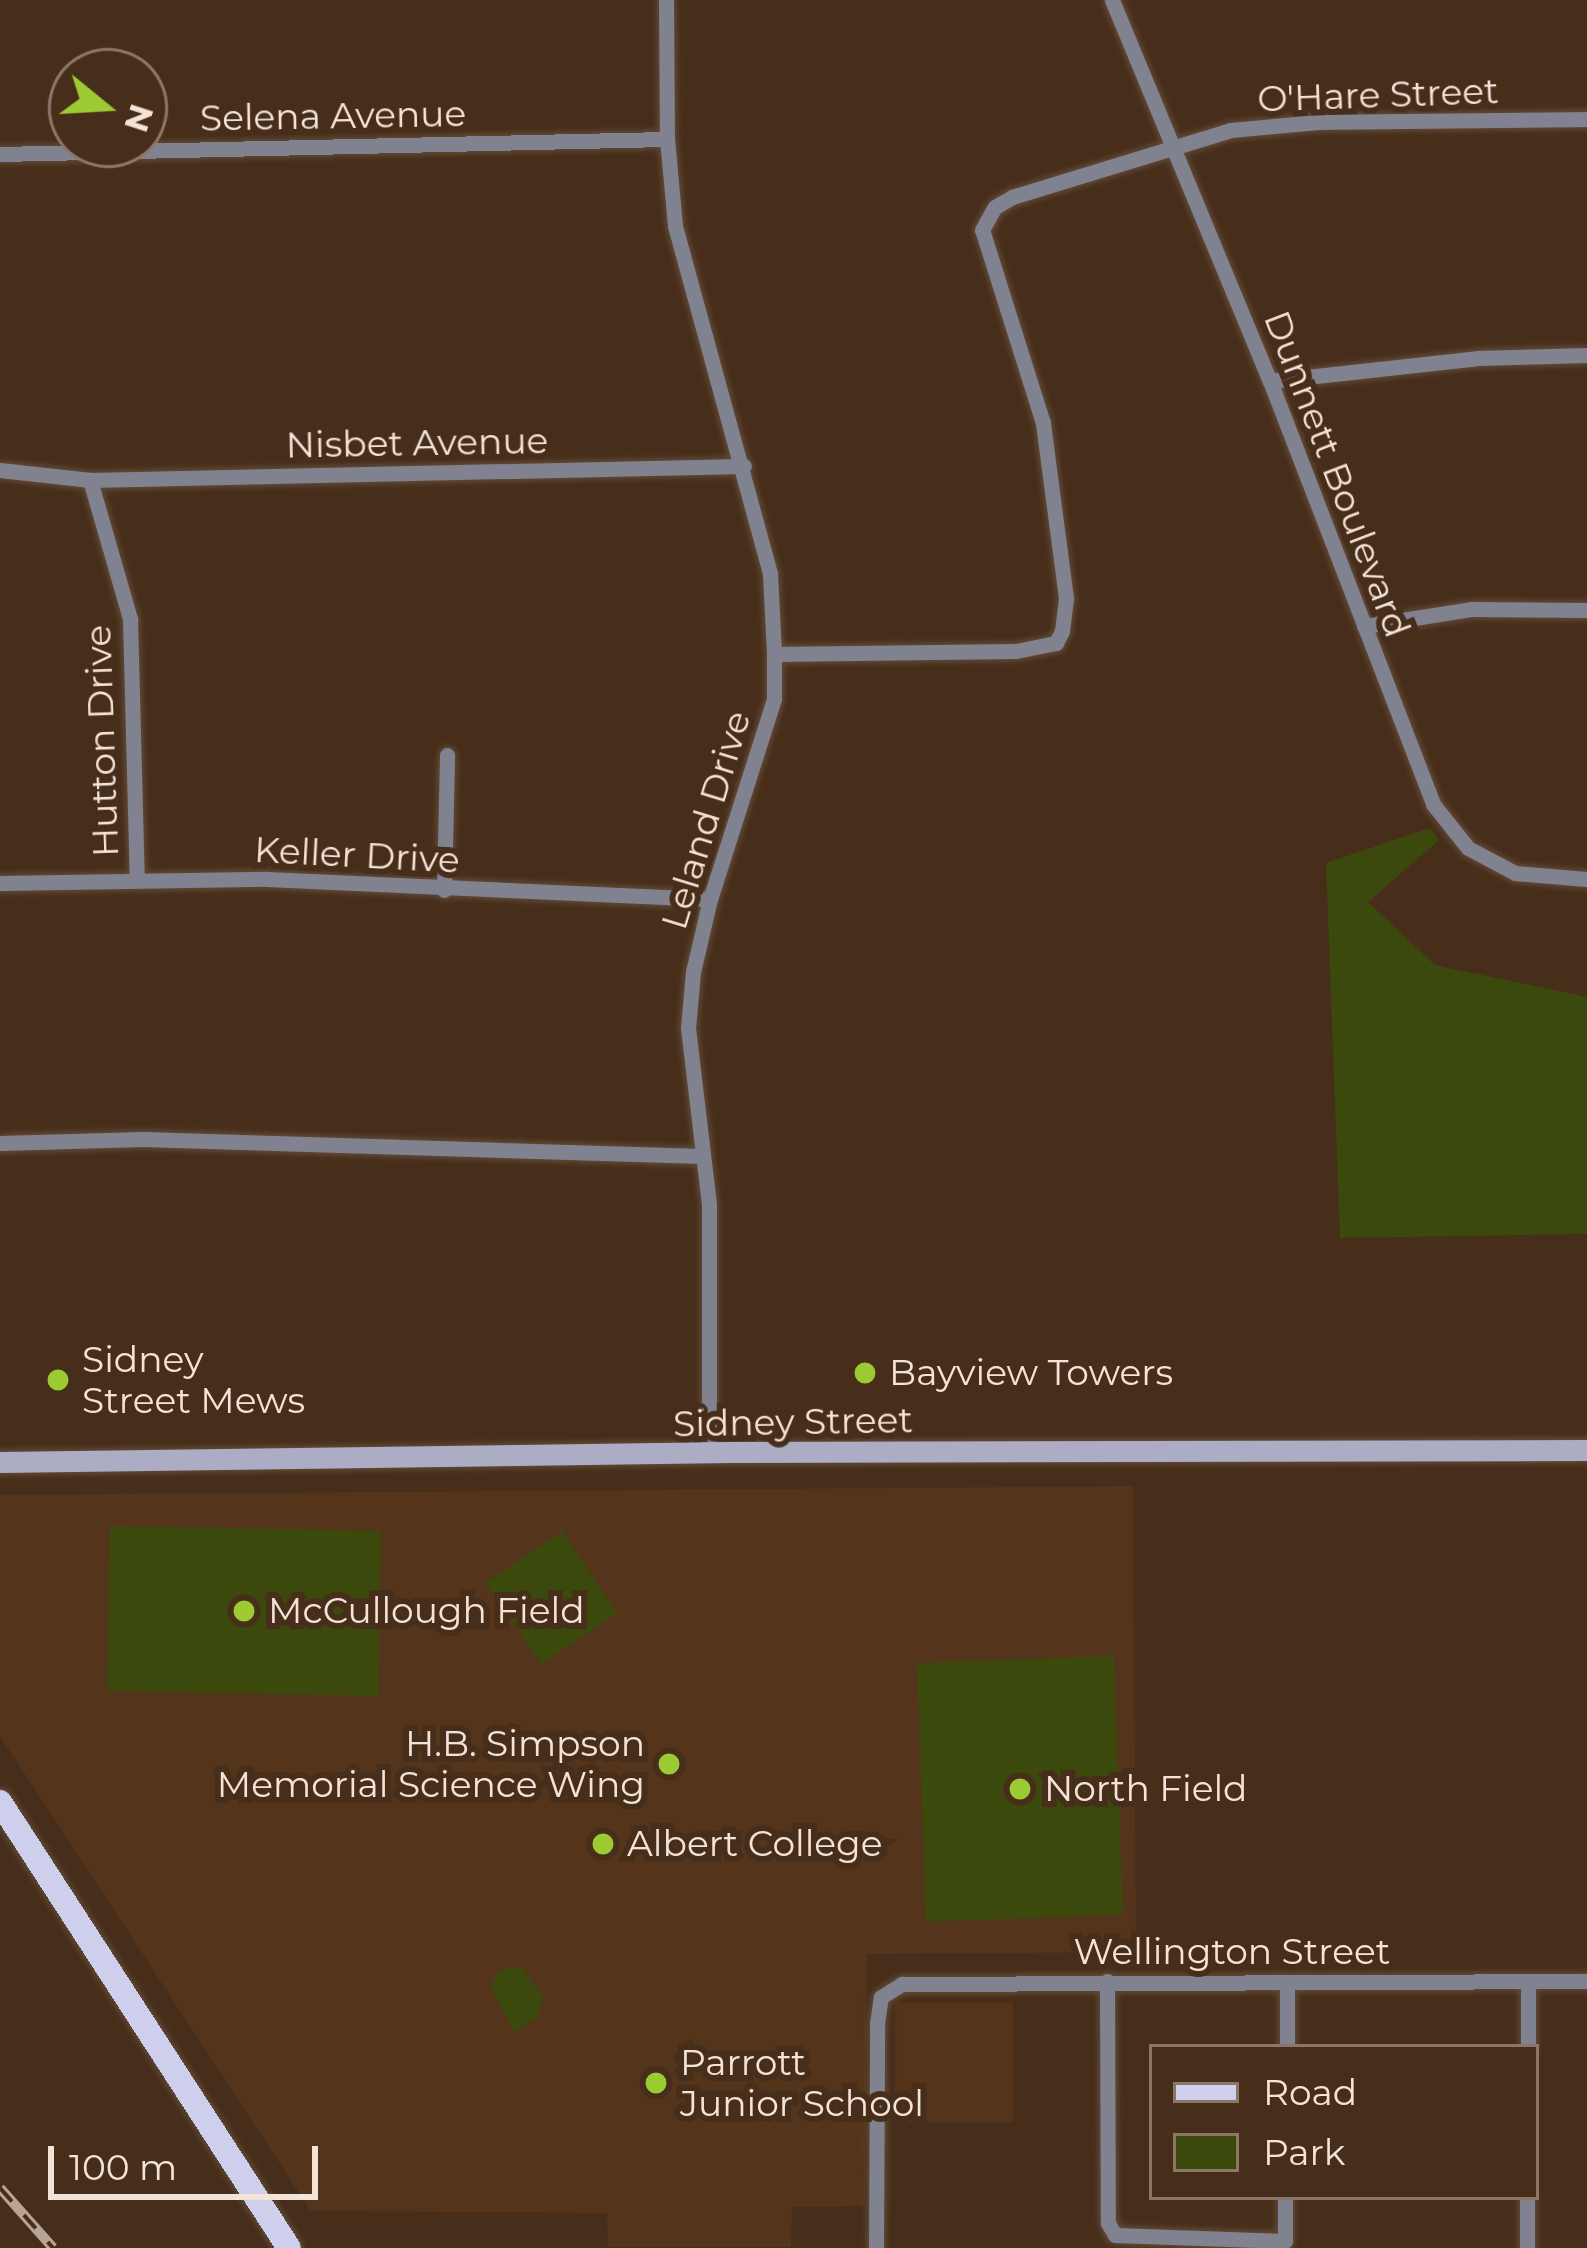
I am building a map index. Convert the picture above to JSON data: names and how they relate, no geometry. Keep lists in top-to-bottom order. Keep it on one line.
{"streets":{"main road":["Sidney Street"],"street":["O'Hare Street","Selena Avenue","Nisbet Avenue","Dunnett Boulevard","Hutton Drive","Leland Drive","Keller Drive","Wellington Street"]},"crossings":[["O'Hare Street","Dunnett Boulevard"],["O'Hare Street","Leland Drive"],["Selena Avenue","Leland Drive"],["Nisbet Avenue","Hutton Drive"],["Nisbet Avenue","Leland Drive"],["Hutton Drive","Keller Drive"],["Leland Drive","Keller Drive"],["Leland Drive","Sidney Street"]],"places":["Bayview Towers","Sidney Street Mews","McCullough Field","H.B. Simpson Memorial Science Wing","North Field","Albert College","Parrott Junior School"],"legend":["Road","Park"],"scale_bar":"100 m","north":"right"}
